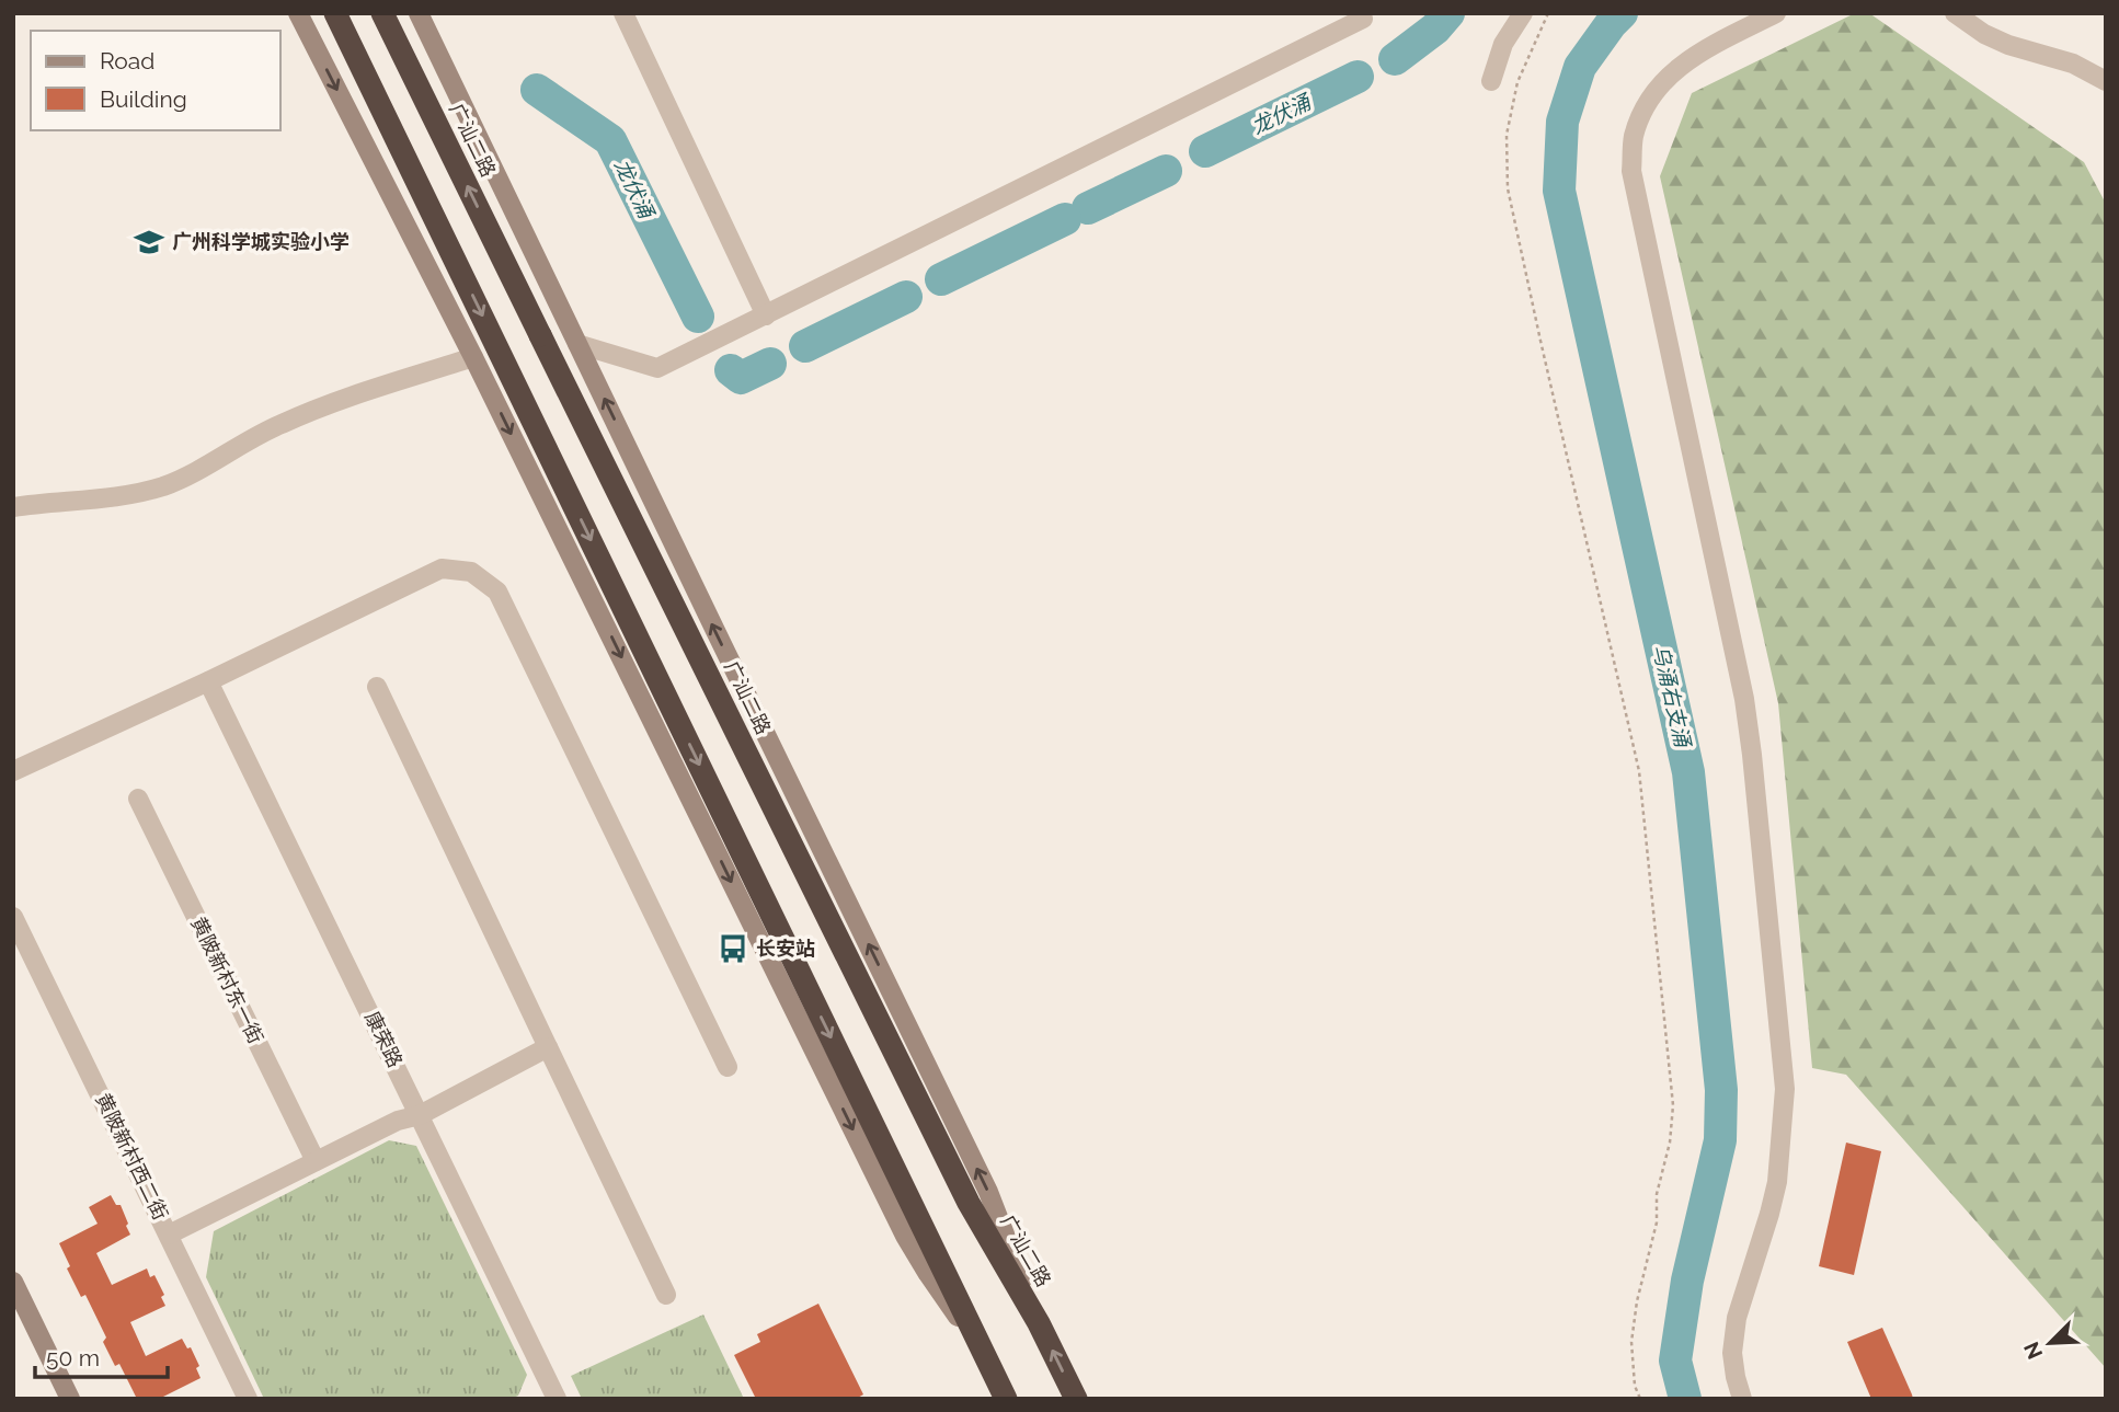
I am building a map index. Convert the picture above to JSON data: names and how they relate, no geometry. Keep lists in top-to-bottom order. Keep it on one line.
{"streets":{"highway":["广汕二路"],"street":["黄陂新村东一街","康荣路","黄陂新村西二街"]},"water":["龙伏涌","乌涌右支涌"],"places":{"school or university":["广州科学城实验小学"],"bus stop":["长安站"]},"legend":["Road","Building"],"scale_bar":"50 m","north":"bottom left"}
